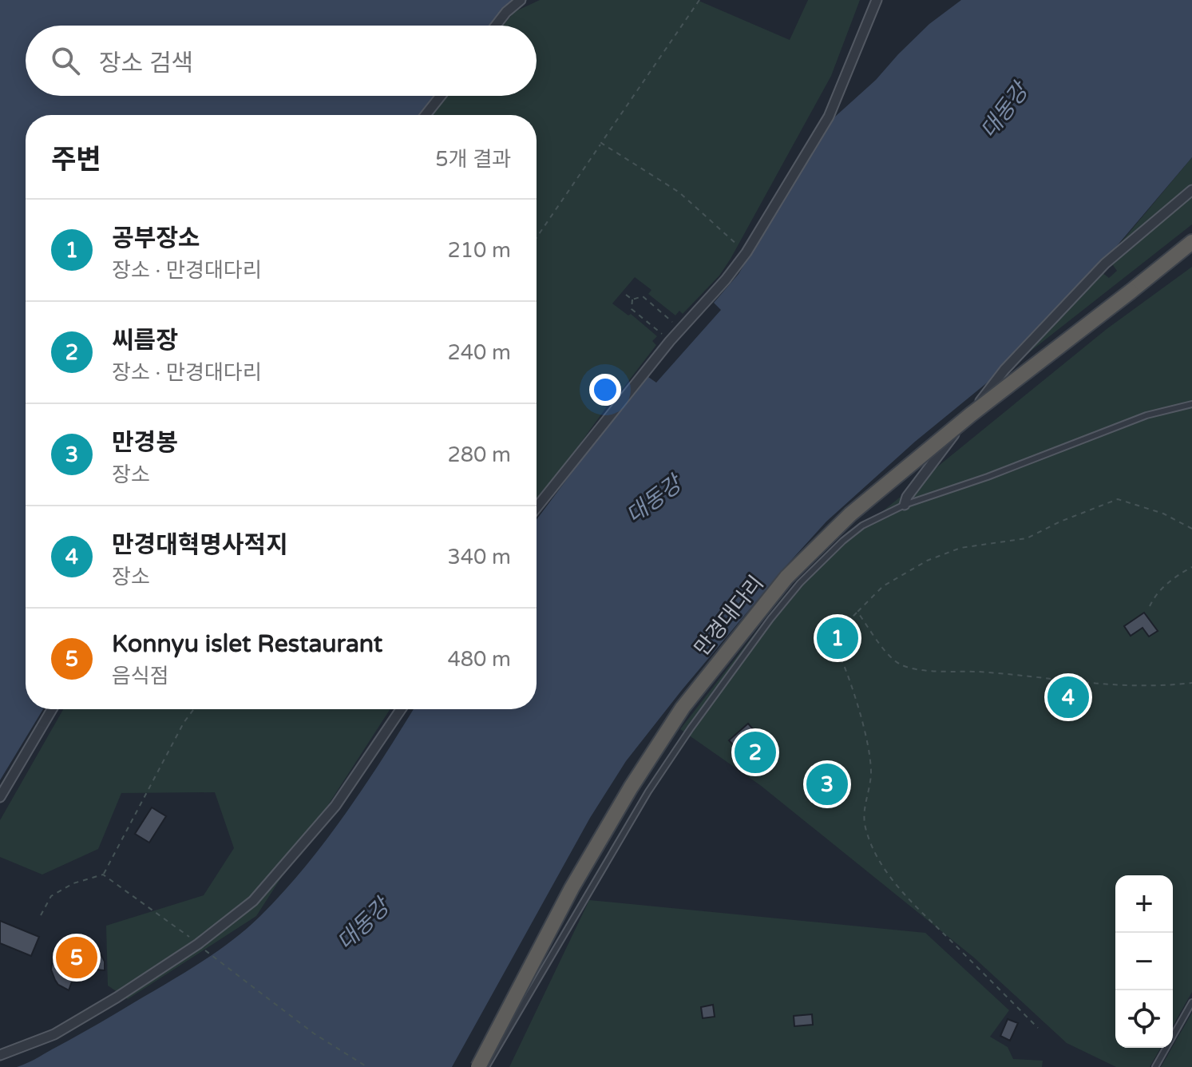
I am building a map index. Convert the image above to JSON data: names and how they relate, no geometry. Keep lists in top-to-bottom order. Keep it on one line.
{"streets":{"highway":["만경대다리"]},"water":["대동강"],"page":{"search":"장소 검색","heading":["주변","5개 결과"],"list":[{"mark":"1","name":"공부장소","note":"장소 · 만경대다리","value":"210 m"},{"mark":"2","name":"씨름장","note":"장소 · 만경대다리","value":"240 m"},{"mark":"3","name":"만경봉","note":"장소","value":"280 m"},{"mark":"4","name":"만경대혁명사적지","note":"장소","value":"340 m"},{"mark":"5","name":"Konnyu islet Restaurant","note":"음식점","value":"480 m"}],"pins":["1","4","2","3","5"],"map_buttons":["+","−"]}}
